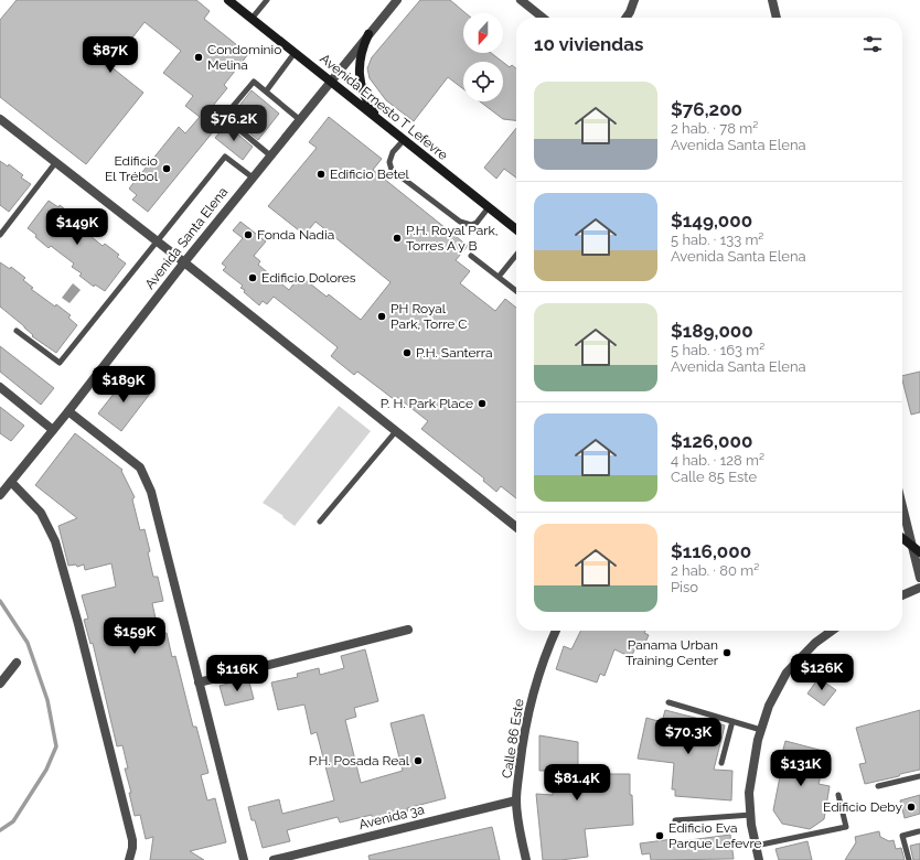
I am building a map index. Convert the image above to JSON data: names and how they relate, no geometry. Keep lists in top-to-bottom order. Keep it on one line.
{"streets":{"main road":["Avenida Ernesto T Lefevre"],"street":["Avenida Santa Elena","Calle 86 Este","Avenida 3a"]},"crossings":[["Avenida Ernesto T Lefevre","Avenida Santa Elena"],["Calle 86 Este","Avenida 3a"]],"places":["Condominio Melina","Edificio El Trébol","Edificio Betel","Fonda Nadia","P.H. Royal Park, Torres A y B","Edificio Dolores","PH Royal Park, Torre C","P.H. Santerra","P. H. Park Place","Panama Urban Training Center","P.H. Posada Real","Edificio Deby","Edificio Eva Parque Lefevre"],"north":"bottom","page":{"heading":"10 viviendas","price":["$87K","$76.2K","$149K","$189K","$159K","$126K","$116K","$70.3K","$131K","$81.4K"],"list":[{"name":"$76,200","note":"2 hab. · 78 m² · Avenida Santa Elena"},{"name":"$149,000","note":"5 hab. · 133 m² · Avenida Santa Elena"},{"name":"$189,000","note":"5 hab. · 163 m² · Avenida Santa Elena"},{"name":"$126,000","note":"4 hab. · 128 m² · Calle 85 Este"},{"name":"$116,000","note":"2 hab. · 80 m² · Piso"}]}}
